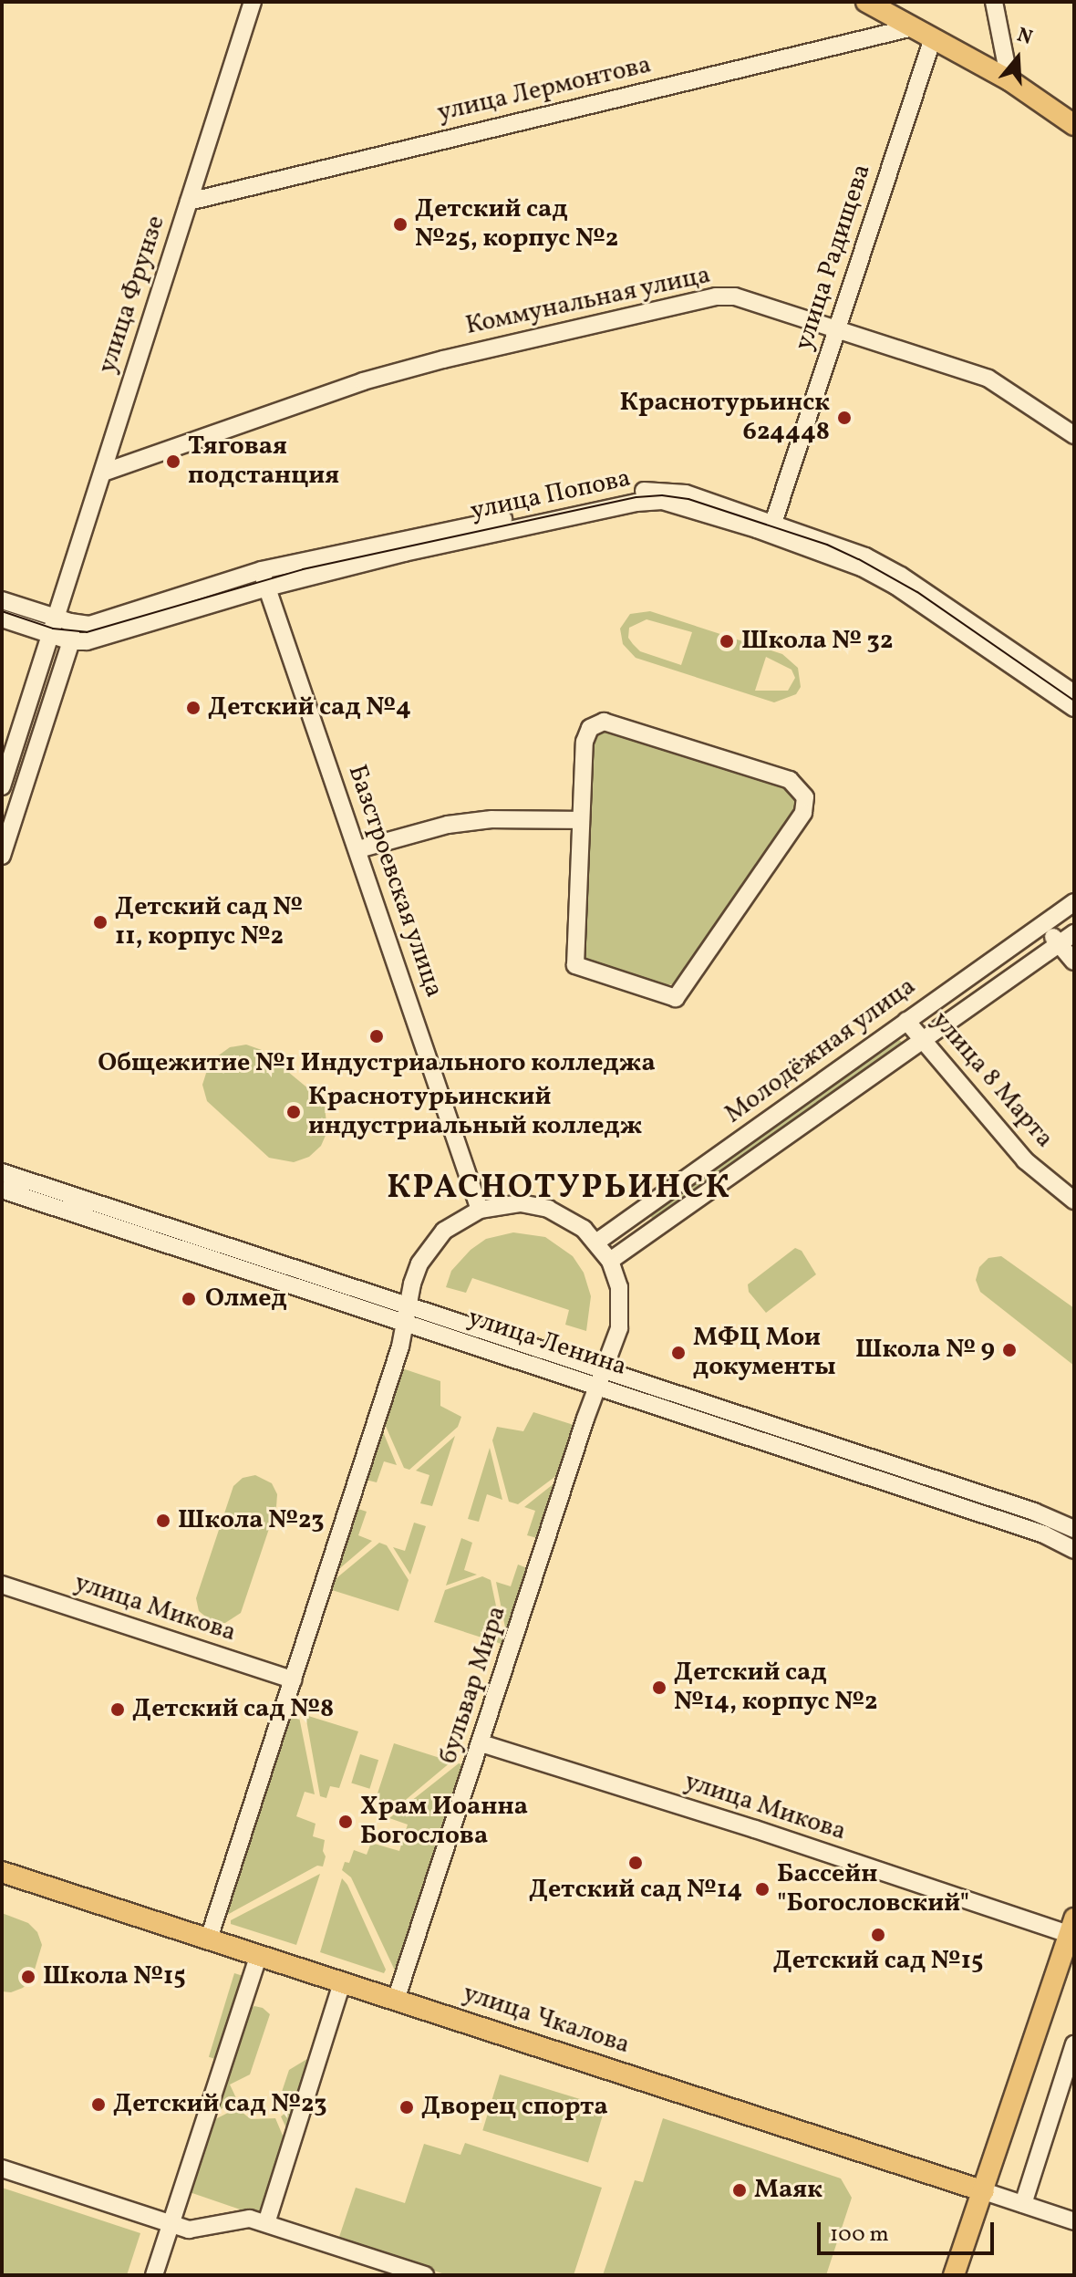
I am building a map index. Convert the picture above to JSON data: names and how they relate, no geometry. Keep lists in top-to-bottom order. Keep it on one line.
{"streets":{"main road":["улица Чкалова"],"street":["улица Лермонтова","улица Радищева","улица Фрунзе","Коммунальная улица","улица Попова","Базстроевская улица","Молодёжная улица","улица 8 Марта","улица Ленина","улица Микова","бульвар Мира"]},"crossings":[["улица Лермонтова","улица Фрунзе"],["улица Радищева","Коммунальная улица"],["улица Радищева","улица Попова"],["улица Фрунзе","Коммунальная улица"],["улица Фрунзе","улица Попова"],["улица Попова","Базстроевская улица"],["Базстроевская улица","бульвар Мира"],["Молодёжная улица","улица 8 Марта"],["Молодёжная улица","бульвар Мира"],["улица Ленина","бульвар Мира"],["улица Микова","бульвар Мира"],["бульвар Мира","улица Чкалова"]],"districts":["КРАСНОТУРЬИНСК"],"places":["Детский сад №25, корпус №2","Краснотурьинск 624448","Тяговая подстанция","Школа № 32","Детский сад №4","Детский сад № 11, корпус №2","Общежитие №1 Индустриального колледжа","Краснотурьинский индустриальный колледж","Олмед","Школа № 9","МФЦ Мои документы","Школа №23","Детский сад №14, корпус №2","Детский сад №8","Храм Иоанна Богослова","Детский сад №14","Бассейн \"Богословский\"","Детский сад №15","Школа №15","Детский сад №23","Дворец спорта","Маяк"],"scale_bar":"100 m","north":"top"}
